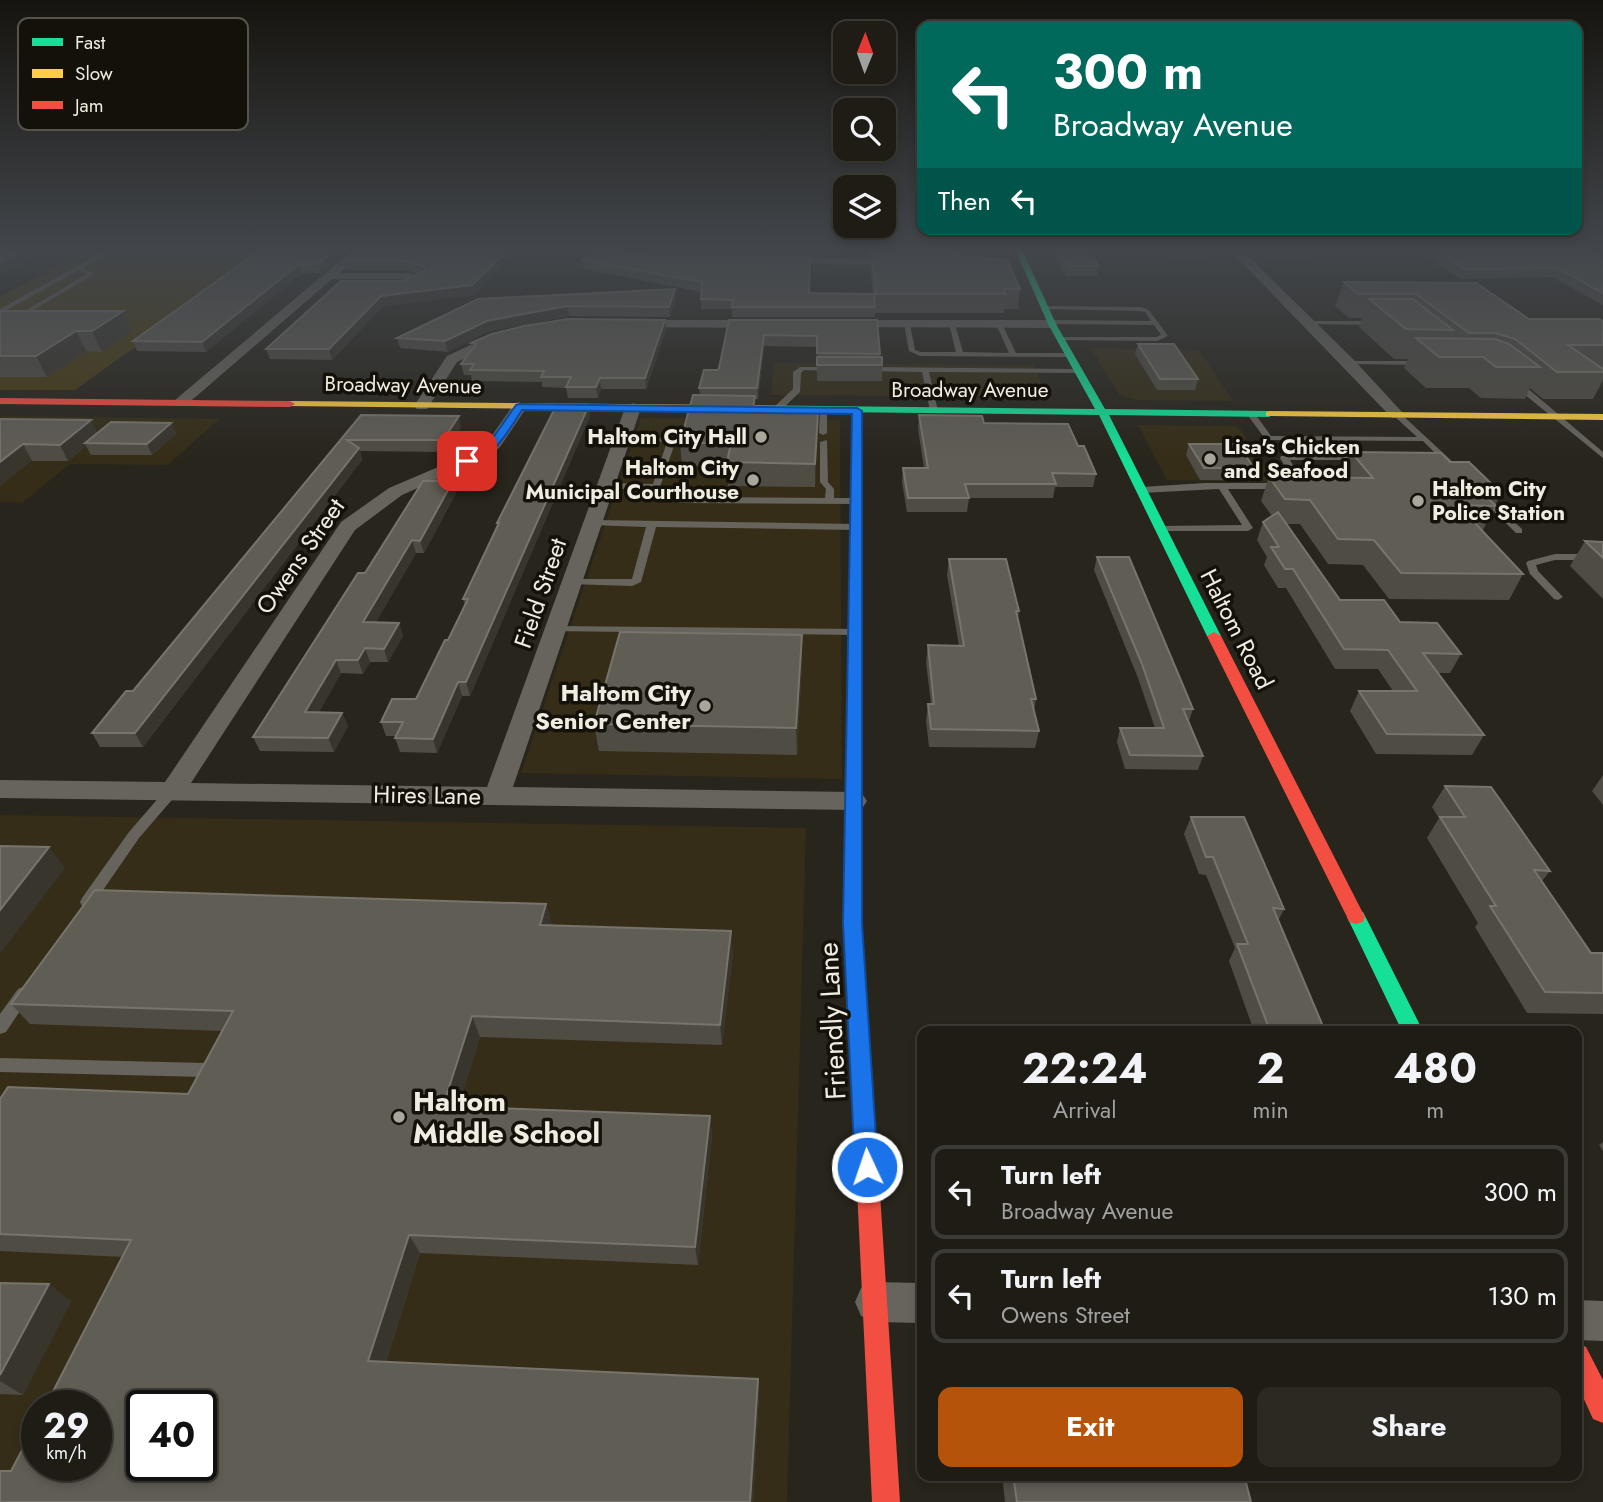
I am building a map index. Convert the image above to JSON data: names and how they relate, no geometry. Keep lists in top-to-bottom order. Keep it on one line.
{"streets":{"main road":["Broadway Avenue","Haltom Road","Friendly Lane"],"street":["Owens Street","Field Street","Hires Lane"]},"crossings":[["Broadway Avenue","Owens Street"],["Broadway Avenue","Field Street"],["Broadway Avenue","Haltom Road"],["Broadway Avenue","Friendly Lane"],["Owens Street","Hires Lane"],["Field Street","Hires Lane"],["Hires Lane","Friendly Lane"]],"places":["Haltom City Hall","Lisa's Chicken and Seafood","Haltom City Municipal Courthouse","Haltom City Police Station","Haltom City Senior Center","Haltom Middle School"],"legend":["Fast","Slow","Jam"],"north":"top","page":{"turn":["300 m","Broadway Avenue"],"then":"Then","eta":["22:24","Arrival","2","min","480","m"],"list":[{"name":"Turn left","note":"Broadway Avenue","value":"300 m"},{"name":"Turn left","note":"Owens Street","value":"130 m"}],"buttons":["Exit","Share"],"speed":"29 km/h","limit":"40"}}
